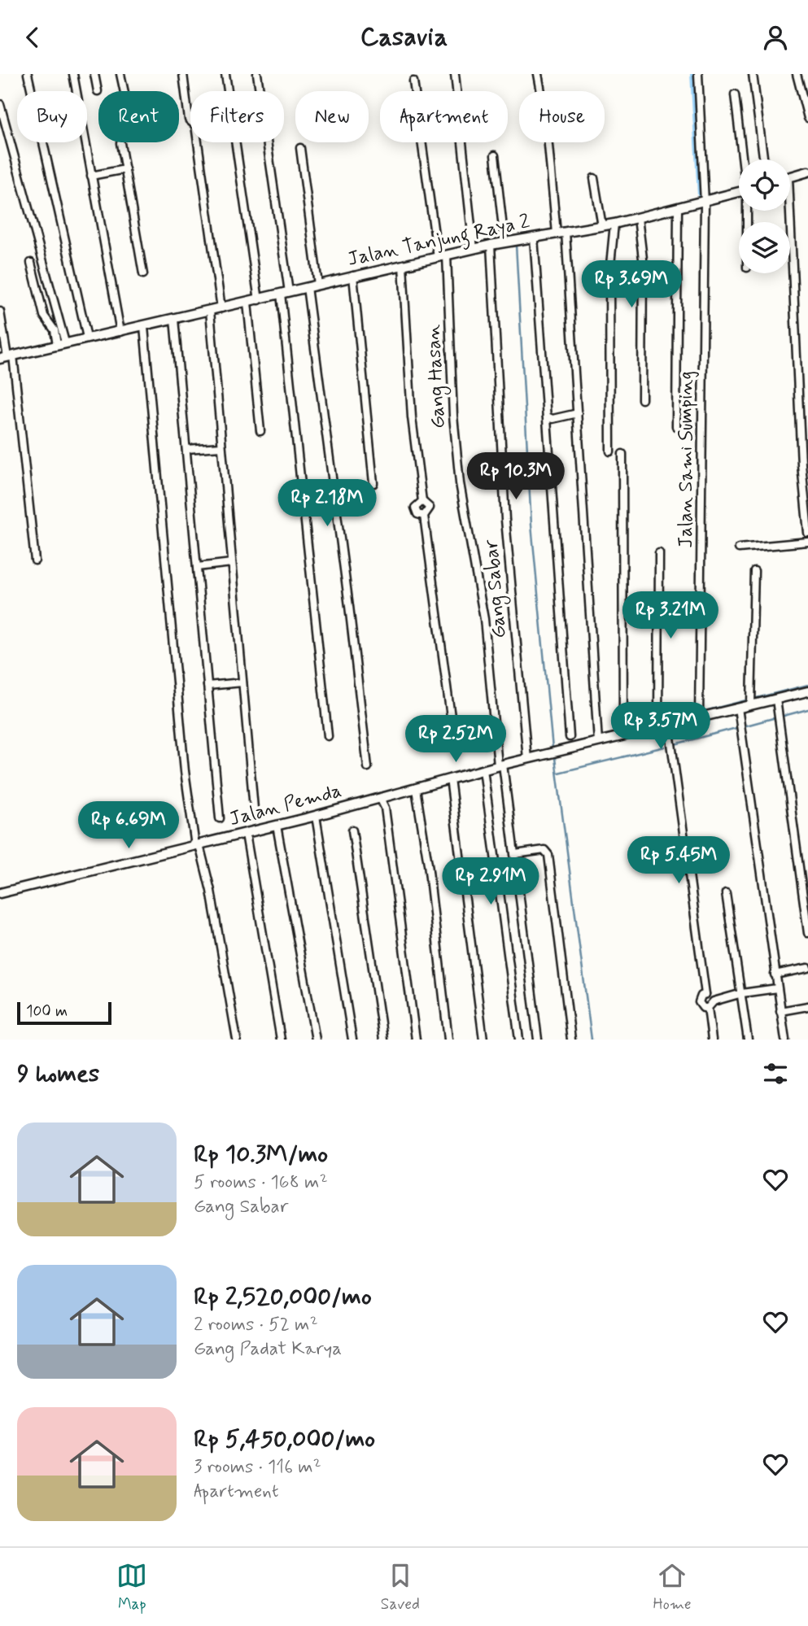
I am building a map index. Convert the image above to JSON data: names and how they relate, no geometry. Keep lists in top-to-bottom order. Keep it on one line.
{"streets":{"street":["Jalan Tanjung Raya 2","Gang Hasan","Jalan Sami Sumping","Gang Sabar","Jalan Pemda"]},"crossings":[["Jalan Tanjung Raya 2","Gang Hasan"],["Jalan Tanjung Raya 2","Jalan Sami Sumping"],["Jalan Tanjung Raya 2","Gang Sabar"],["Gang Hasan","Jalan Pemda"]],"scale_bar":"100 m","page":{"header":"Casavia","chip":["Buy","Rent","Filters","New","Apartment","House"],"price":["Rp 3.69M","Rp 10.3M","Rp 2.18M","Rp 3.21M","Rp 3.57M","Rp 2.52M","Rp 6.69M","Rp 5.45M","Rp 2.91M"],"scale":"100 m","heading":"9 homes","list":[{"name":"Rp 10.3M/mo","note":"5 rooms · 168 m² · Gang Sabar"},{"name":"Rp 2,520,000/mo","note":"2 rooms · 52 m² · Gang Padat Karya"},{"name":"Rp 5,450,000/mo","note":"3 rooms · 116 m² · Apartment"}],"tabs":["Map","Saved","Home"]}}
